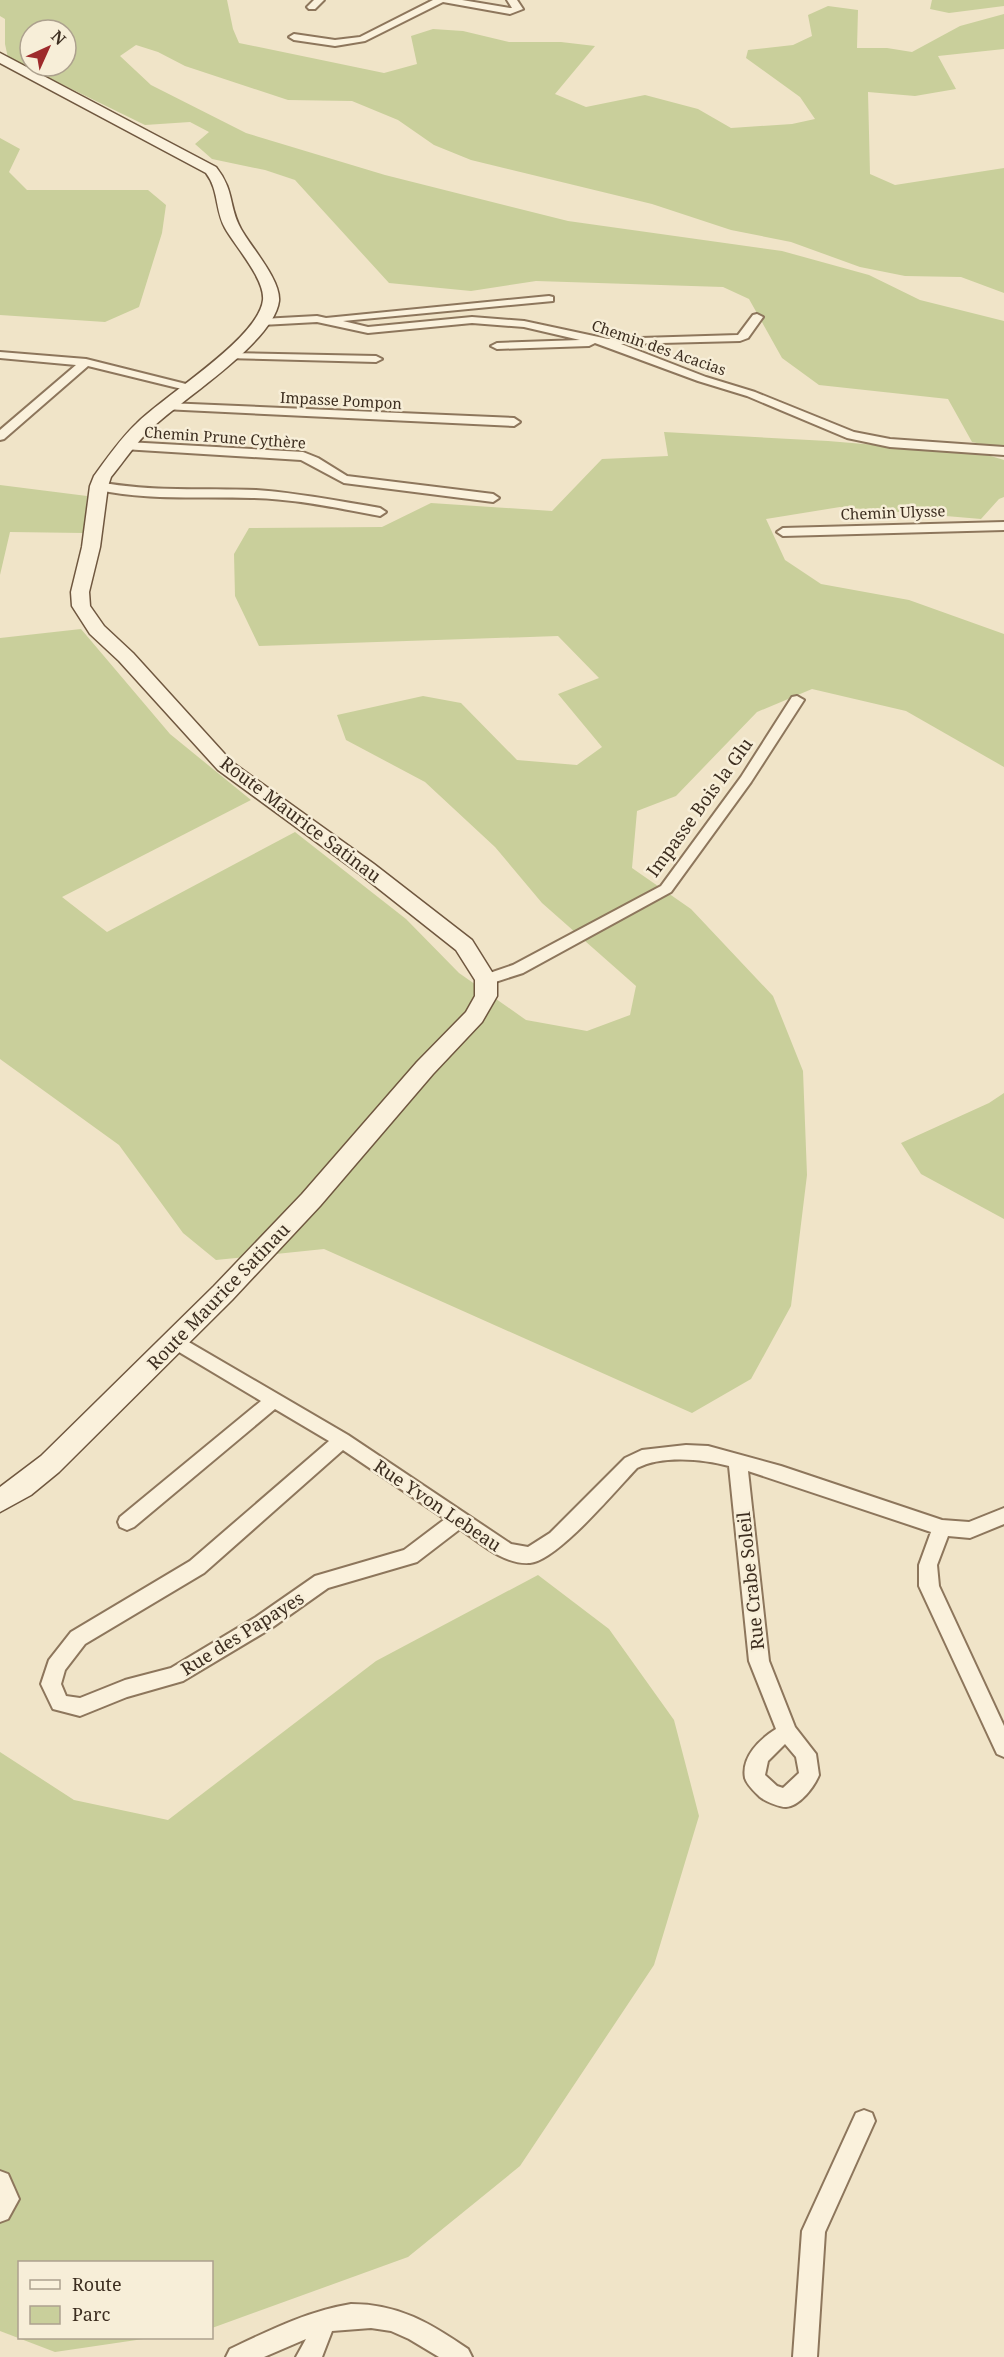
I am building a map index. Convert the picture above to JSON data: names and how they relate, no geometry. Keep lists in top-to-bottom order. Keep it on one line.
{"streets":{"main road":["Route Maurice Satinau"],"street":["Chemin des Acacias","Impasse Pompon","Chemin Prune Cythère","Chemin Ulysse","Impasse Bois la Glu","Rue Yvon Lebeau","Rue Crabe Soleil","Rue des Papayes"]},"crossings":[["Chemin des Acacias","Route Maurice Satinau"],["Impasse Pompon","Route Maurice Satinau"],["Chemin Prune Cythère","Route Maurice Satinau"],["Impasse Bois la Glu","Route Maurice Satinau"],["Route Maurice Satinau","Rue Yvon Lebeau"],["Rue Yvon Lebeau","Rue Crabe Soleil"],["Rue Yvon Lebeau","Rue des Papayes"]],"legend":["Route","Parc"],"north":"top right"}
